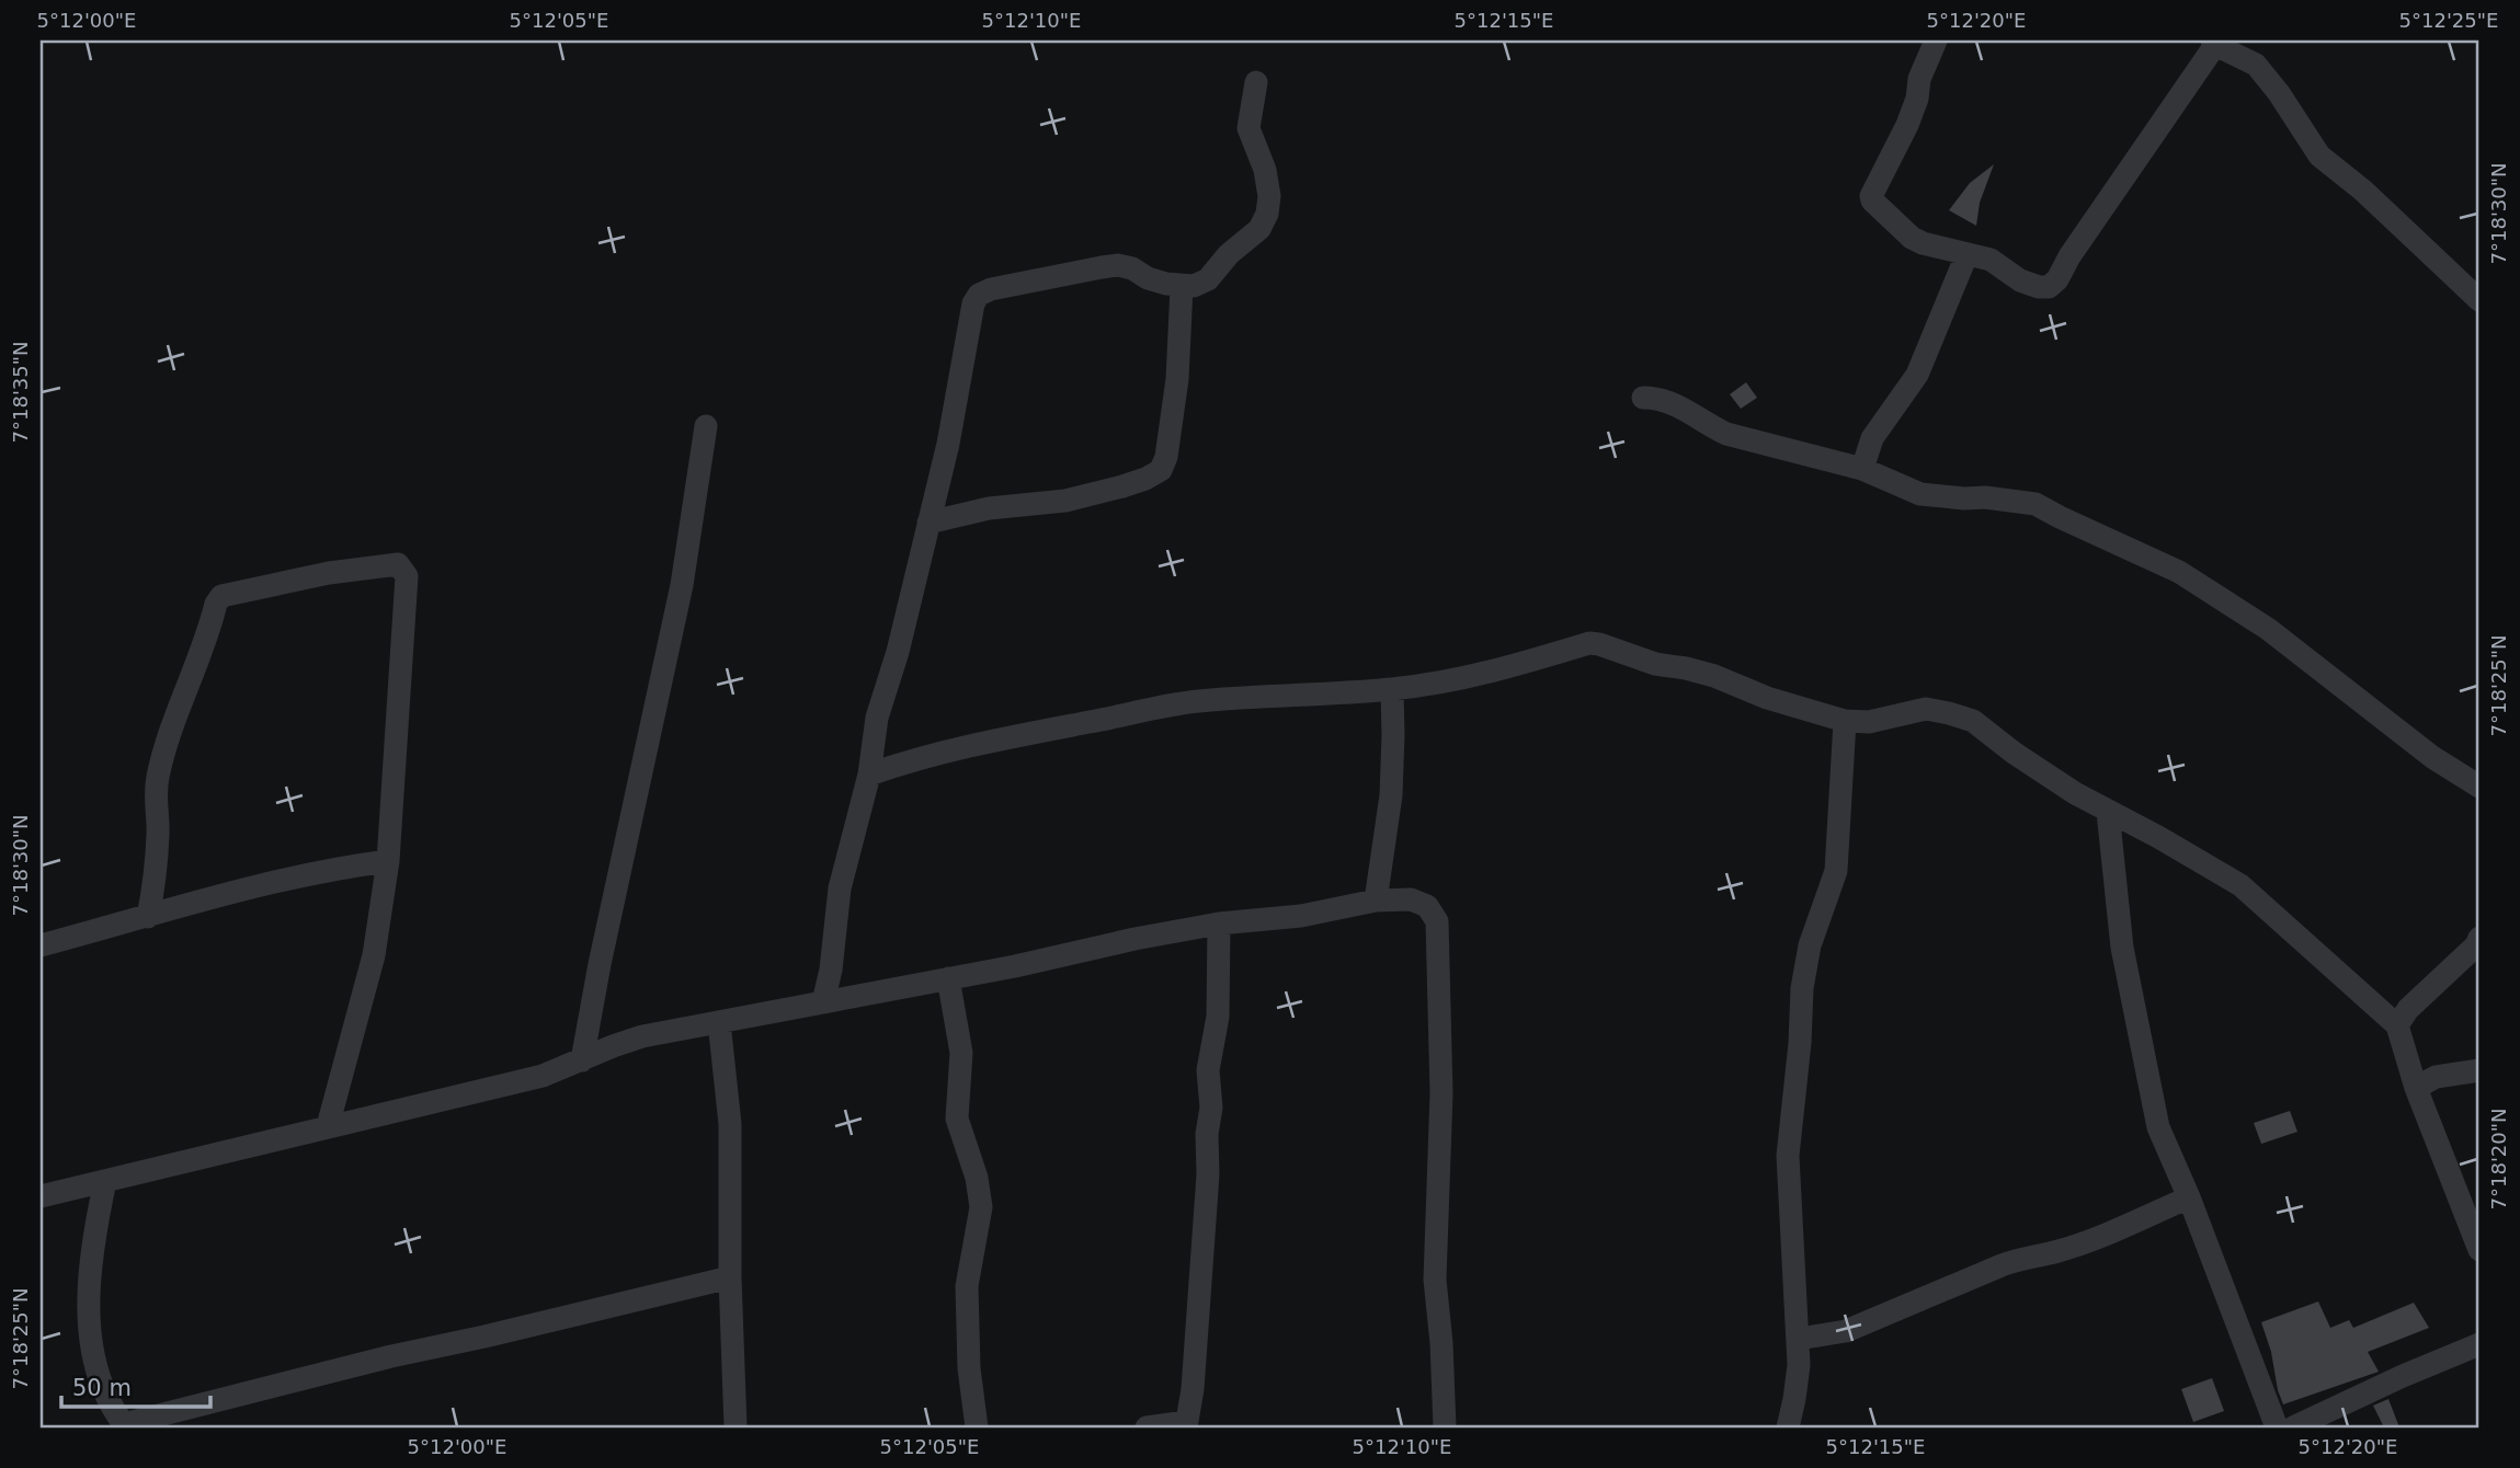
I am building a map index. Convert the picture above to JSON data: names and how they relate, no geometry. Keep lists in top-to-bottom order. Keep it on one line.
{"scale_bar":"50 m","coordinates":["5°12'00\"E","5°12'05\"E","5°12'10\"E","5°12'15\"E","5°12'20\"E","5°12'25\"E","7°18'30\"N","7°18'35\"N","7°18'25\"N","7°18'20\"N"]}
